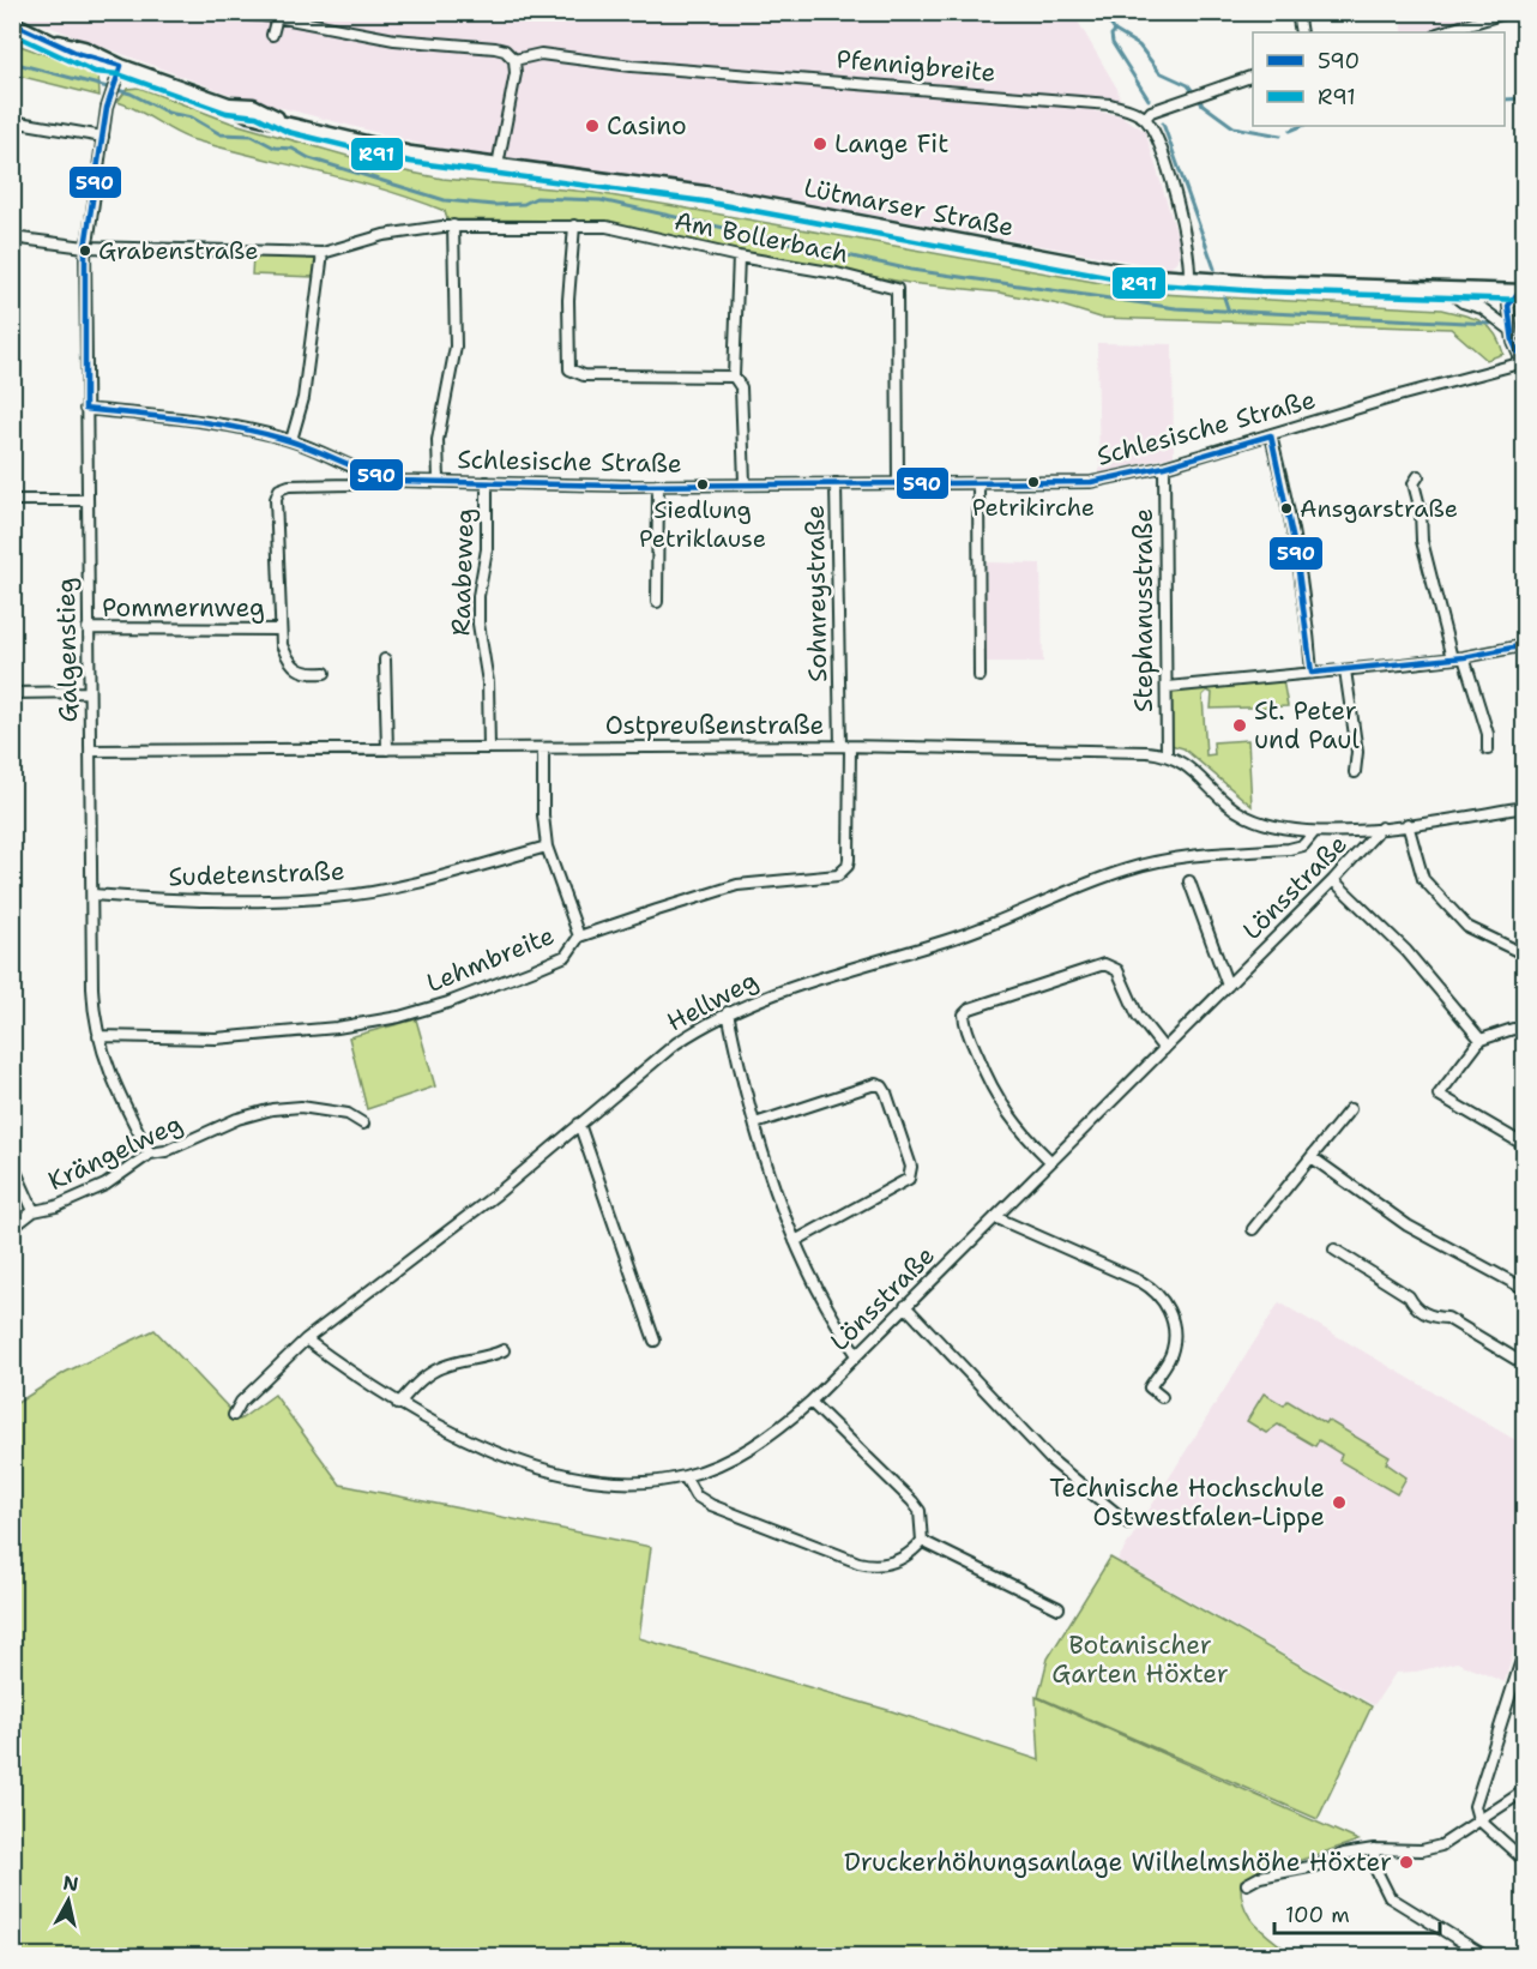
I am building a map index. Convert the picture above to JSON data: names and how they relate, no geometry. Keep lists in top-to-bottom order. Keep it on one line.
{"streets":{"main road":["Lütmarser Straße"],"street":["Pfennigbreite","Am Bollerbach","Schlesische Straße","Raabeweg","Sohnreystraße","Pommernweg","Stephanusstraße","Galgenstieg","Ostpreußenstraße","Sudetenstraße","Lönsstraße","Lehmbreite","Hellweg","Krängelweg"]},"crossings":[["Lütmarser Straße","Galgenstieg"],["Am Bollerbach","Schlesische Straße"],["Schlesische Straße","Raabeweg"],["Schlesische Straße","Sohnreystraße"],["Schlesische Straße","Pommernweg"],["Schlesische Straße","Stephanusstraße"],["Schlesische Straße","Galgenstieg"],["Raabeweg","Ostpreußenstraße"],["Sohnreystraße","Ostpreußenstraße"],["Sohnreystraße","Lehmbreite"],["Pommernweg","Galgenstieg"],["Stephanusstraße","Ostpreußenstraße"],["Galgenstieg","Ostpreußenstraße"],["Galgenstieg","Sudetenstraße"],["Galgenstieg","Lehmbreite"],["Galgenstieg","Krängelweg"],["Ostpreußenstraße","Lehmbreite"],["Ostpreußenstraße","Hellweg"],["Lönsstraße","Hellweg"]],"parks":["Botanischer Garten Höxter"],"places":["Casino","Lange Fit","Grabenstraße","Petrikirche","Siedlung Petriklause","Ansgarstraße","St. Peter und Paul","Technische Hochschule Ostwestfalen-Lippe","Druckerhöhungsanlage Wilhelmshöhe Höxter"],"lines":["transit line 590","transit line R91"],"legend":["590","R91"],"scale_bar":"100 m","north":"top"}
